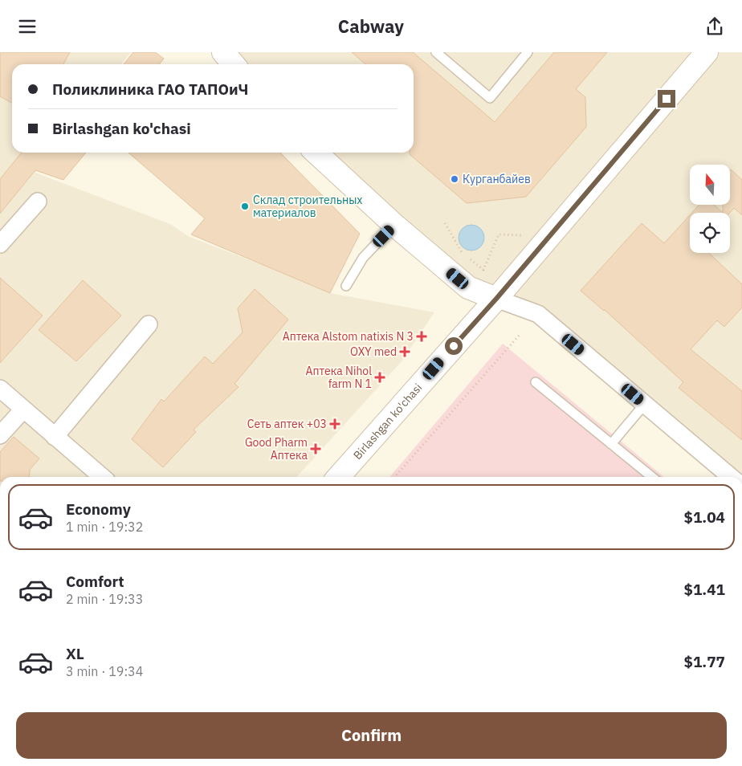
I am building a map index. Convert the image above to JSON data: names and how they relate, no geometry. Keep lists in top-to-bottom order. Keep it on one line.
{"streets":{"main road":["Birlashgan ko'chasi"]},"places":{"other":["Курганбайев","Склад строительных материалов"],"health":["Аптека Alstom natixis N 3","OXY med","Аптека Nihol farm N 1","Сеть аптек +03","Good Pharm Аптека"]},"north":"top","page":{"header":"Cabway","banner":["Поликлиника ГАО ТАПОиЧ","Birlashgan ko'chasi"],"list":[{"name":"Economy","note":"1 min · 19:32","value":"$1.04"},{"name":"Comfort","note":"2 min · 19:33","value":"$1.41"},{"name":"XL","note":"3 min · 19:34","value":"$1.77"}],"buttons":"Confirm"}}
